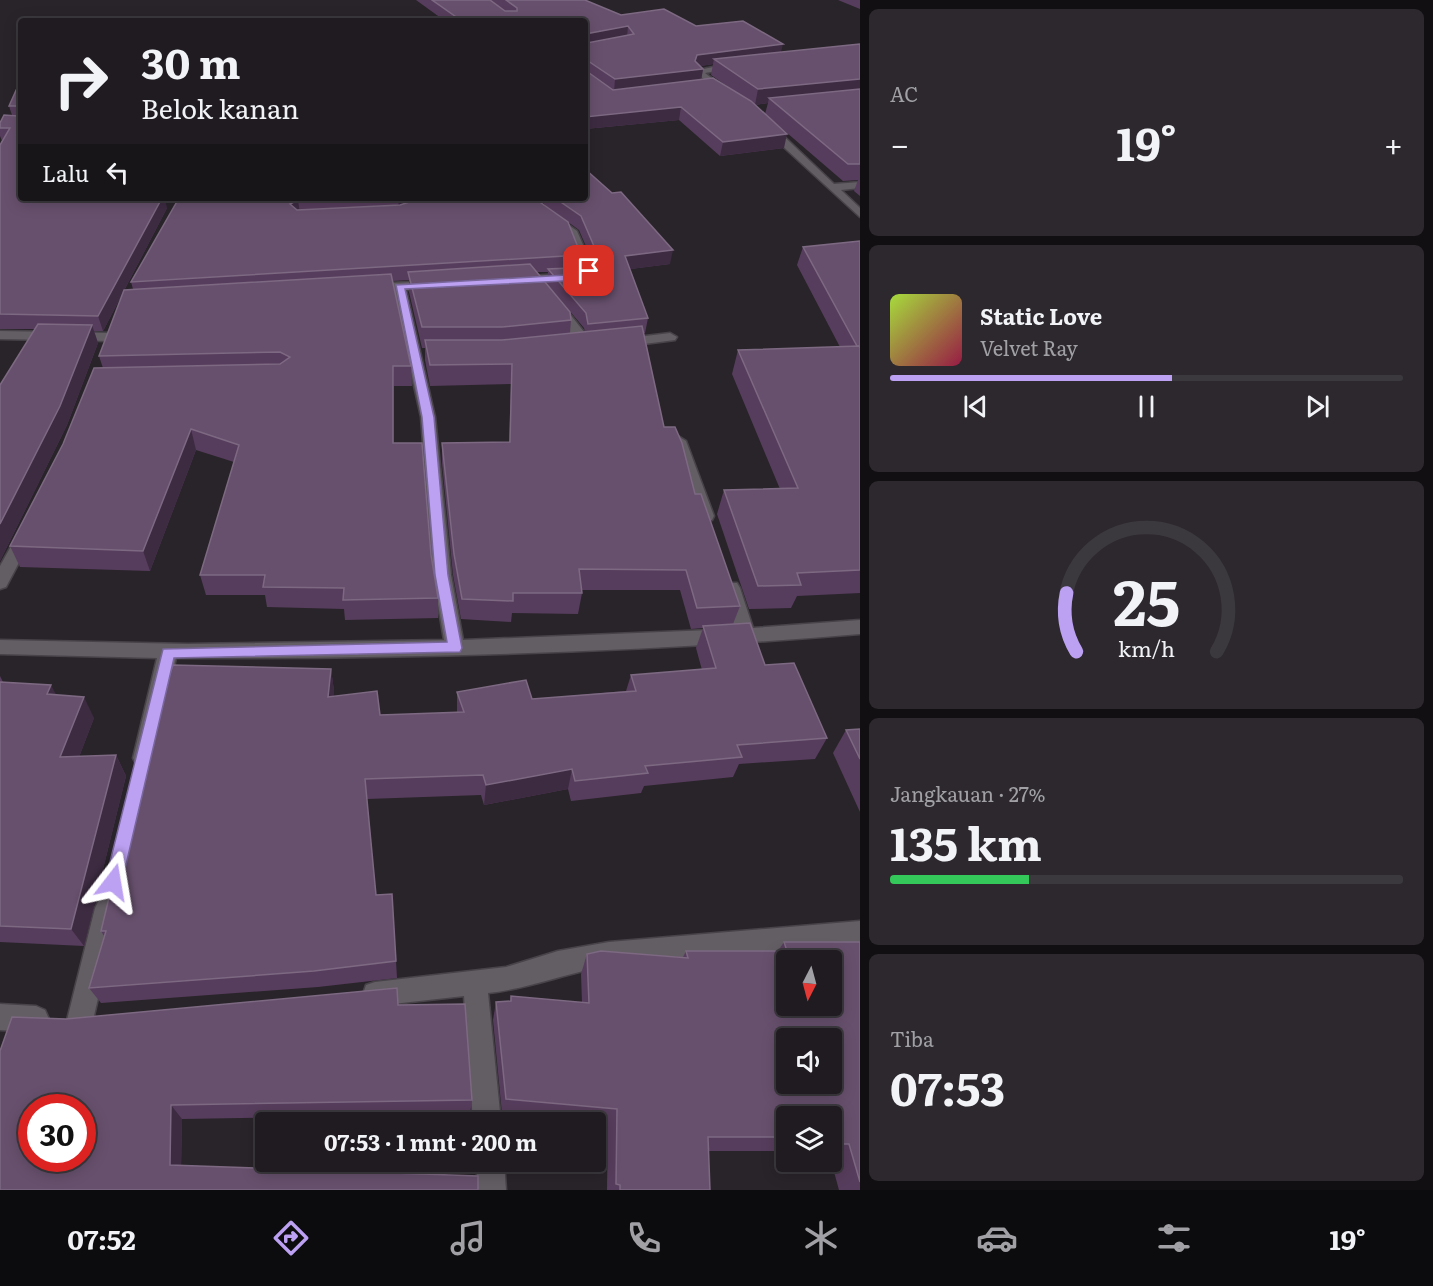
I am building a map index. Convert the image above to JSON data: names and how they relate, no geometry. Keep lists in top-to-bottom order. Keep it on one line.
{"north":"bottom","page":{"tile":["AC",["Jangkauan · 27%","135 km"],["Tiba","07:53"]],"turn":["30 m","Belok kanan"],"heat":["−","19°","+"],"then":"Lalu","song":["Static Love","Velvet Ray"],"limit":"30","trip":"07:53 · 1 mnt · 200 m","tabs":["07:52","19°"],"gauge":["25","km/h"]}}
